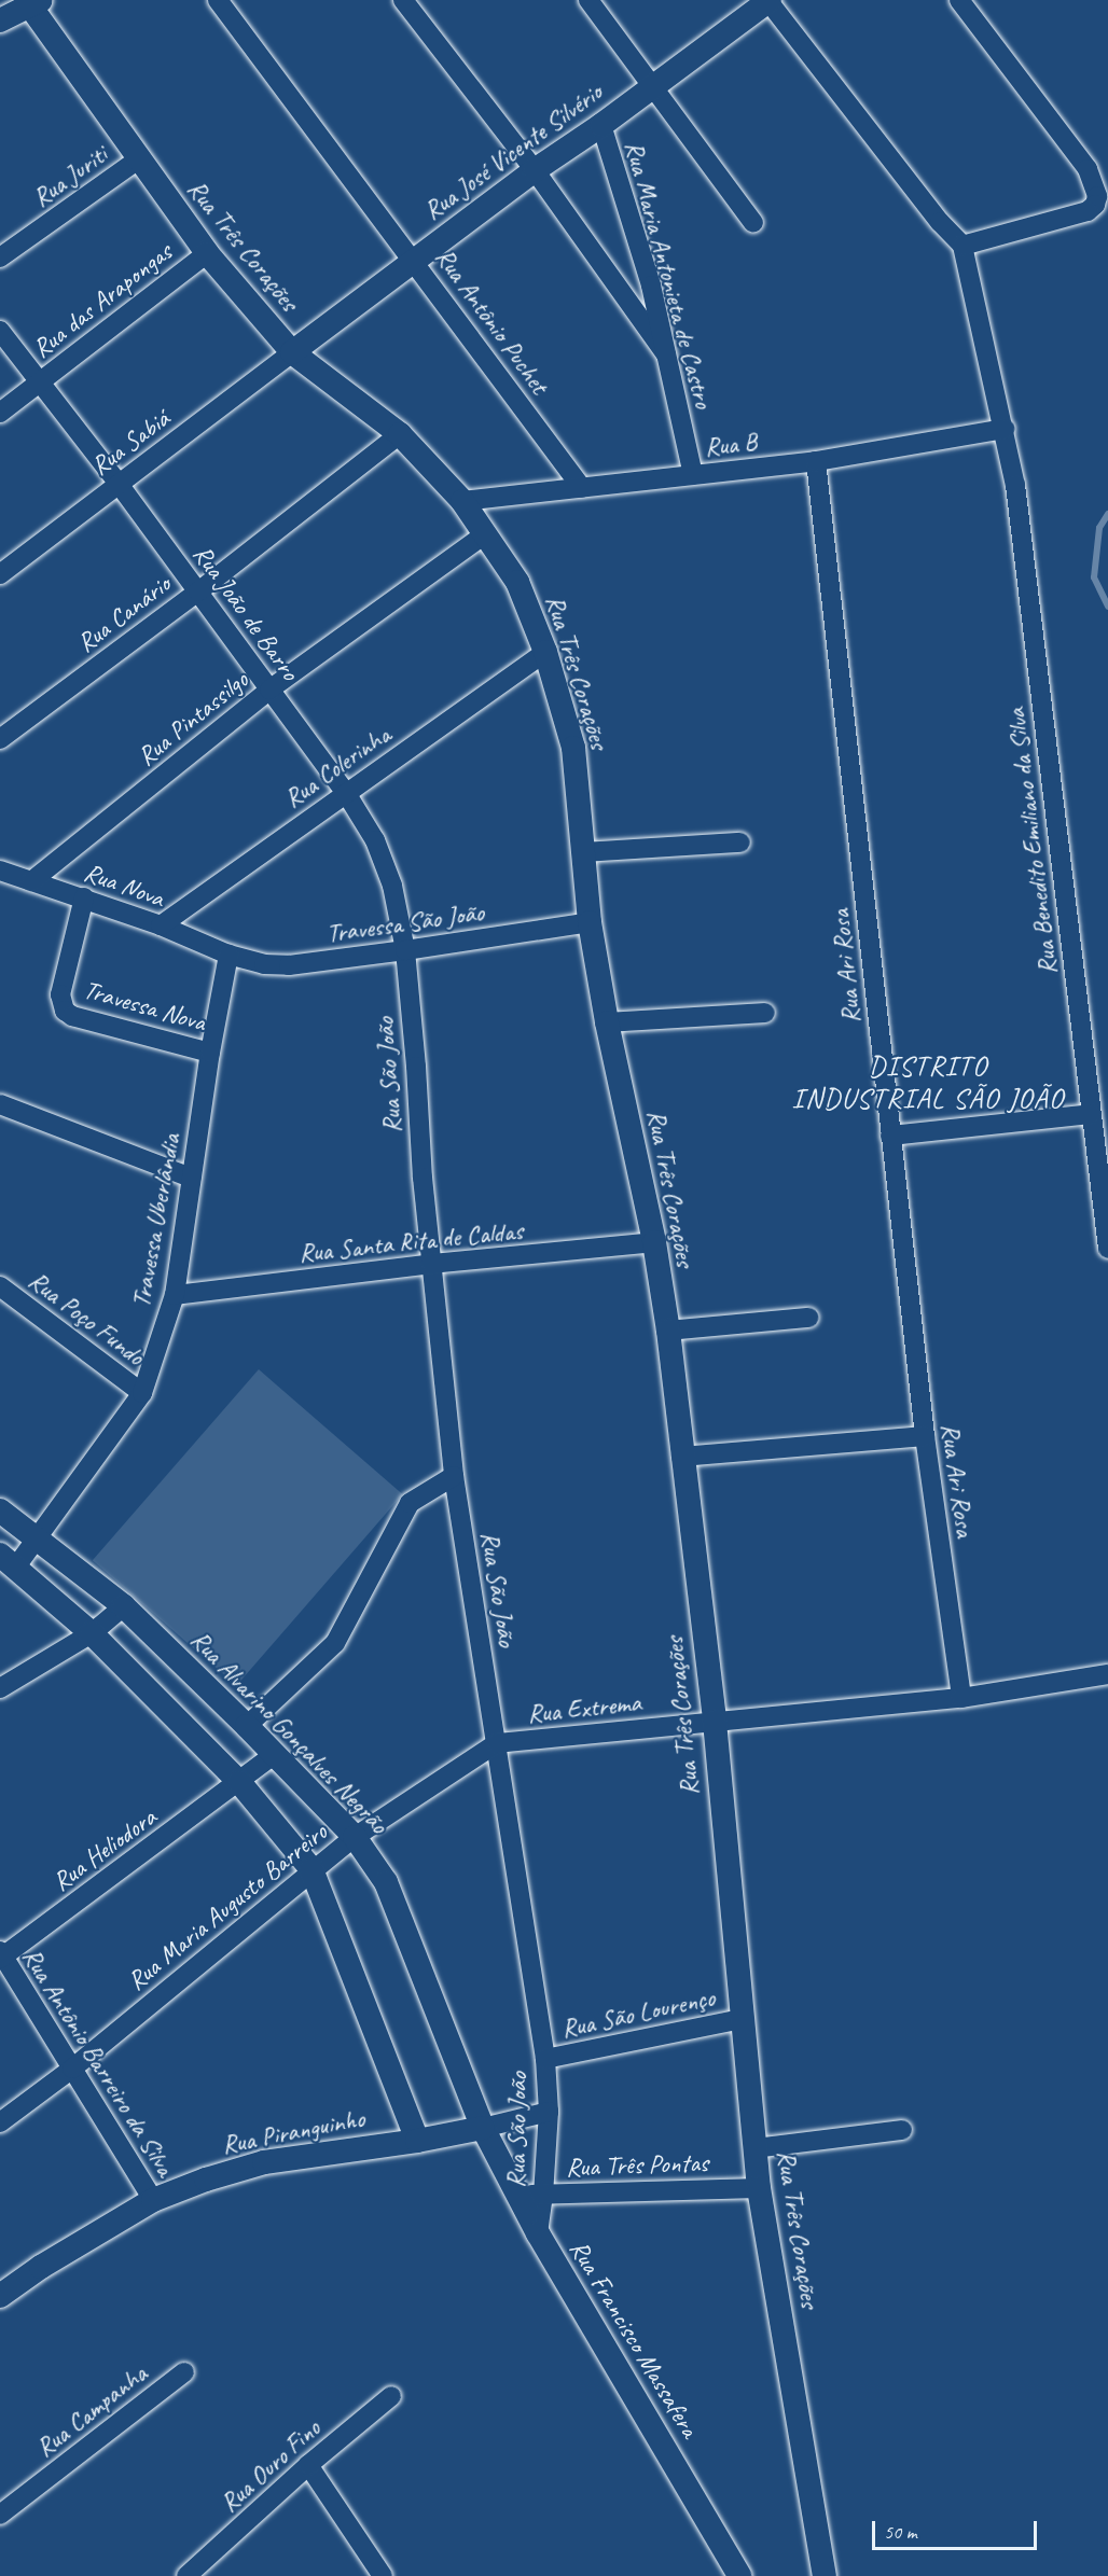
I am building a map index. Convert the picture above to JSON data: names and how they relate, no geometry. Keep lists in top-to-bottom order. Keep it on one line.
{"streets":{"street":["Rua José Vicente Silvério","Rua Juriti","Rua Três Corações","Rua Maria Antonieta de Castro","Rua das Arapongas","Rua Antônio Puchet","Rua Sabiá","Rua B","Rua João de Barro","Rua Canário","Rua Pintassilgo","Rua Colerinha","Rua Benedito Emiliano da Silva","Rua Nova","Travessa São João","Rua Ari Rosa","Travessa Nova","Rua São João","Travessa Uberlândia","Rua Santa Rita de Caldas","Rua Poço Fundo","Rua Extrema","Rua Alvarino Gonçalves Negrão","Rua Heliodora","Rua Maria Augusto Barreiro","Rua São Lourenço","Rua Antônio Barreiro da Silva","Rua Piranguinho","Rua Três Pontas","Rua Francisco Massafera","Rua Campanha","Rua Ouro Fino"]},"crossings":[["Rua José Vicente Silvério","Rua Três Corações"],["Rua José Vicente Silvério","Rua Maria Antonieta de Castro"],["Rua José Vicente Silvério","Rua Antônio Puchet"],["Rua José Vicente Silvério","Rua Sabiá"],["Rua Juriti","Rua Três Corações"],["Rua Três Corações","Rua das Arapongas"],["Rua Três Corações","Rua Sabiá"],["Rua Três Corações","Rua B"],["Rua Três Corações","Rua Canário"],["Rua Três Corações","Rua Pintassilgo"],["Rua Três Corações","Rua Colerinha"],["Rua Três Corações","Travessa São João"],["Rua Três Corações","Rua Santa Rita de Caldas"],["Rua Três Corações","Rua Extrema"],["Rua Três Corações","Rua São Lourenço"],["Rua Três Corações","Rua Três Pontas"],["Rua Maria Antonieta de Castro","Rua B"],["Rua das Arapongas","Rua João de Barro"],["Rua Antônio Puchet","Rua B"],["Rua Sabiá","Rua João de Barro"],["Rua B","Rua Benedito Emiliano da Silva"],["Rua B","Rua Ari Rosa"],["Rua João de Barro","Rua Canário"],["Rua João de Barro","Rua Pintassilgo"],["Rua João de Barro","Rua Colerinha"],["Rua João de Barro","Travessa São João"],["Rua João de Barro","Rua São João"],["Rua Pintassilgo","Rua Nova"],["Rua Colerinha","Rua Nova"],["Rua Nova","Travessa São João"],["Rua Nova","Travessa Nova"],["Rua Nova","Travessa Uberlândia"],["Travessa São João","Rua São João"],["Travessa São João","Travessa Uberlândia"],["Rua Ari Rosa","Rua Extrema"],["Travessa Nova","Travessa Uberlândia"],["Rua São João","Rua Santa Rita de Caldas"],["Rua São João","Rua Extrema"],["Rua São João","Rua Maria Augusto Barreiro"],["Rua São João","Rua São Lourenço"],["Rua São João","Rua Piranguinho"],["Rua São João","Rua Três Pontas"],["Rua São João","Rua Francisco Massafera"],["Travessa Uberlândia","Rua Santa Rita de Caldas"],["Travessa Uberlândia","Rua Poço Fundo"],["Travessa Uberlândia","Rua Alvarino Gonçalves Negrão"],["Rua Extrema","Rua Maria Augusto Barreiro"],["Rua Alvarino Gonçalves Negrão","Rua Heliodora"],["Rua Alvarino Gonçalves Negrão","Rua Maria Augusto Barreiro"],["Rua Alvarino Gonçalves Negrão","Rua Piranguinho"],["Rua Alvarino Gonçalves Negrão","Rua Francisco Massafera"],["Rua Heliodora","Rua Antônio Barreiro da Silva"],["Rua Maria Augusto Barreiro","Rua Antônio Barreiro da Silva"],["Rua Antônio Barreiro da Silva","Rua Piranguinho"],["Rua Piranguinho","Rua Francisco Massafera"],["Rua Três Pontas","Rua Francisco Massafera"]],"districts":["DISTRITO INDUSTRIAL SÃO JOÃO"],"scale_bar":"50 m"}
